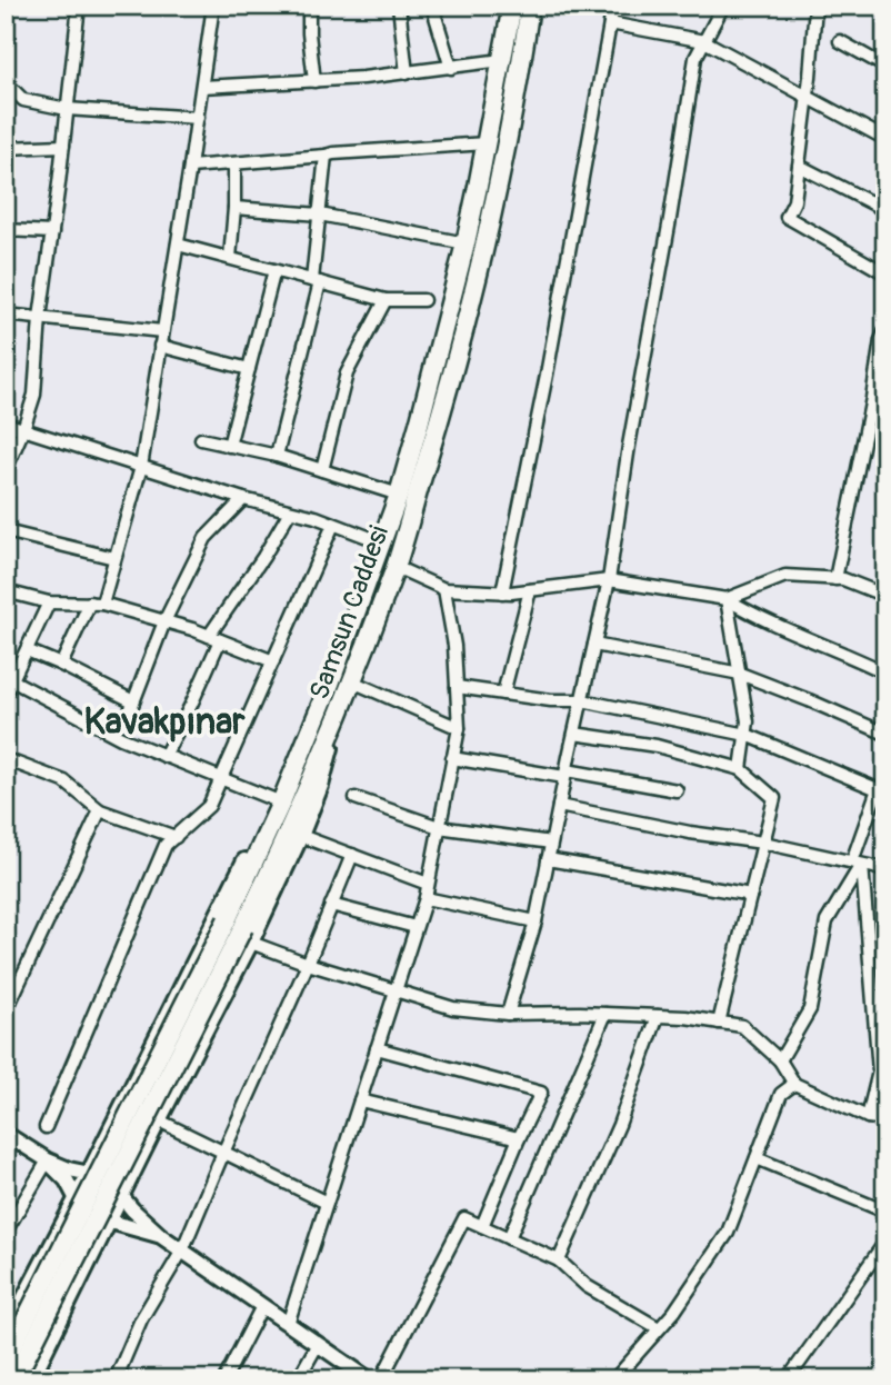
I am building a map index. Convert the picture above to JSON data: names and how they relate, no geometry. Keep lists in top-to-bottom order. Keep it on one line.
{"streets":{"highway":["Samsun Caddesi"]},"districts":["Kavakpınar"]}
